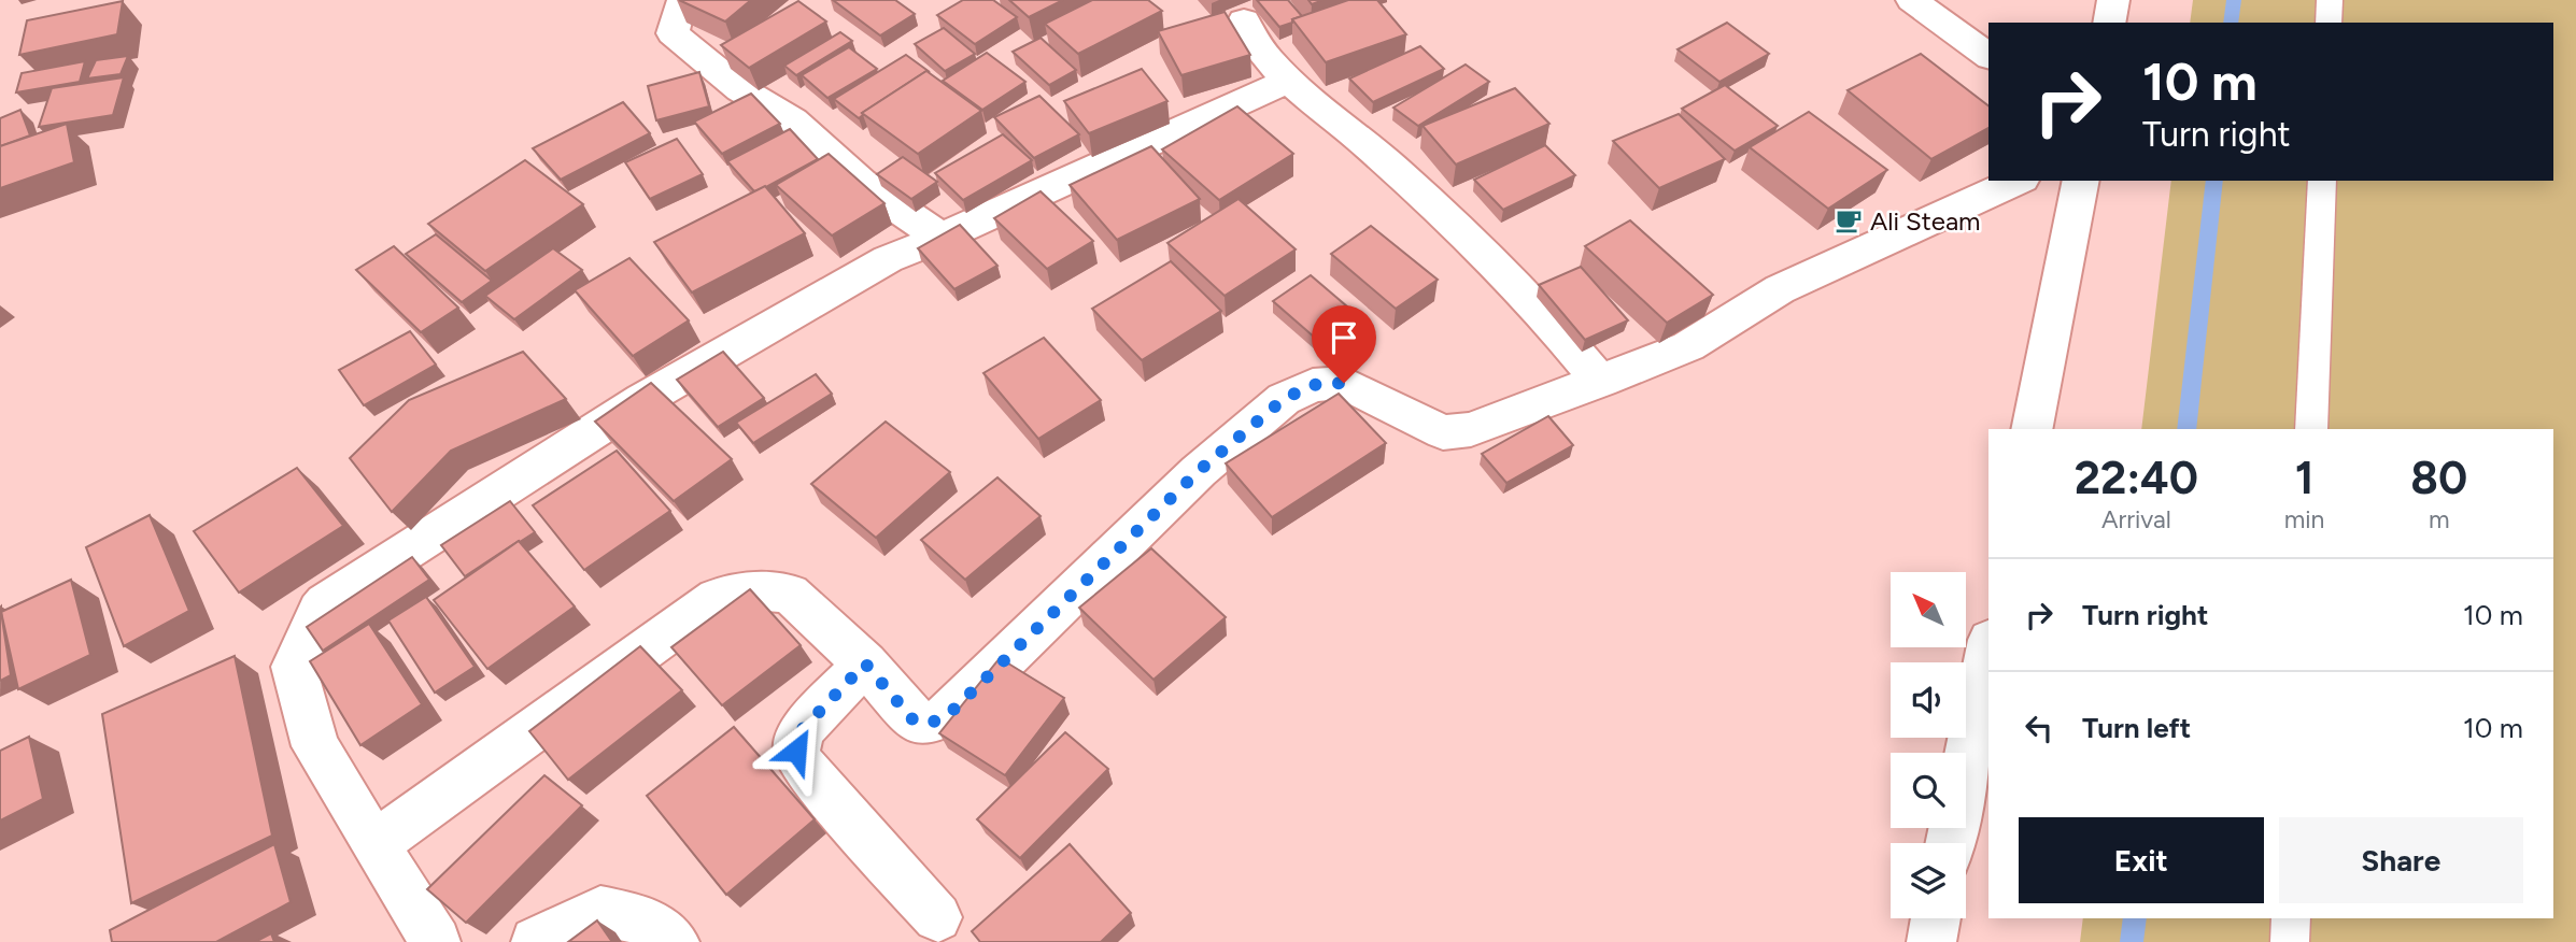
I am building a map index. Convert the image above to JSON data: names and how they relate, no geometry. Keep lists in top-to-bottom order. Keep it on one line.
{"places":{"cafe":["Ali Steam"]},"north":"top left","page":{"turn":["10 m","Turn right"],"eta":["22:40","Arrival","1","min","80","m"],"list":[{"name":"Turn right","value":"10 m"},{"name":"Turn left","value":"10 m"}],"buttons":["Exit","Share"]}}
